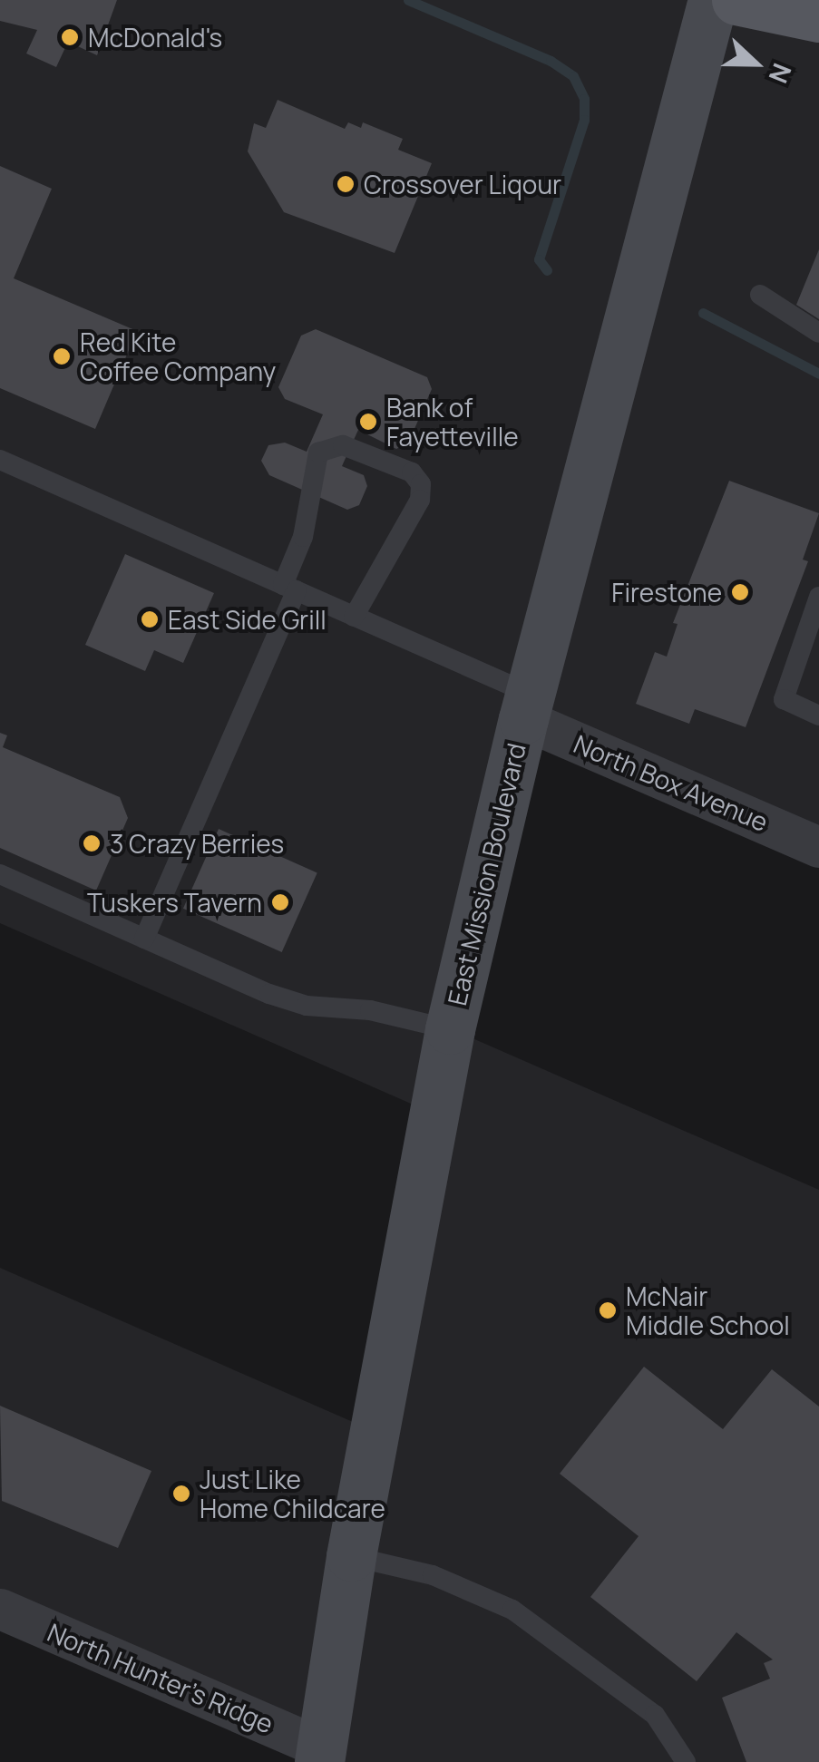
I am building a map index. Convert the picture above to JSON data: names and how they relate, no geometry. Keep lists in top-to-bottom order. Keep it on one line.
{"streets":{"main road":["East Mission Boulevard"],"street":["North Box Avenue","North Hunter's Ridge"]},"crossings":[["North Box Avenue","East Mission Boulevard"],["East Mission Boulevard","North Hunter's Ridge"]],"places":["McDonald's","Crossover Liqour","Red Kite Coffee Company","Bank of Fayetteville","Firestone","East Side Grill","3 Crazy Berries","Tuskers Tavern","McNair Middle School","Just Like Home Childcare"],"north":"right"}
